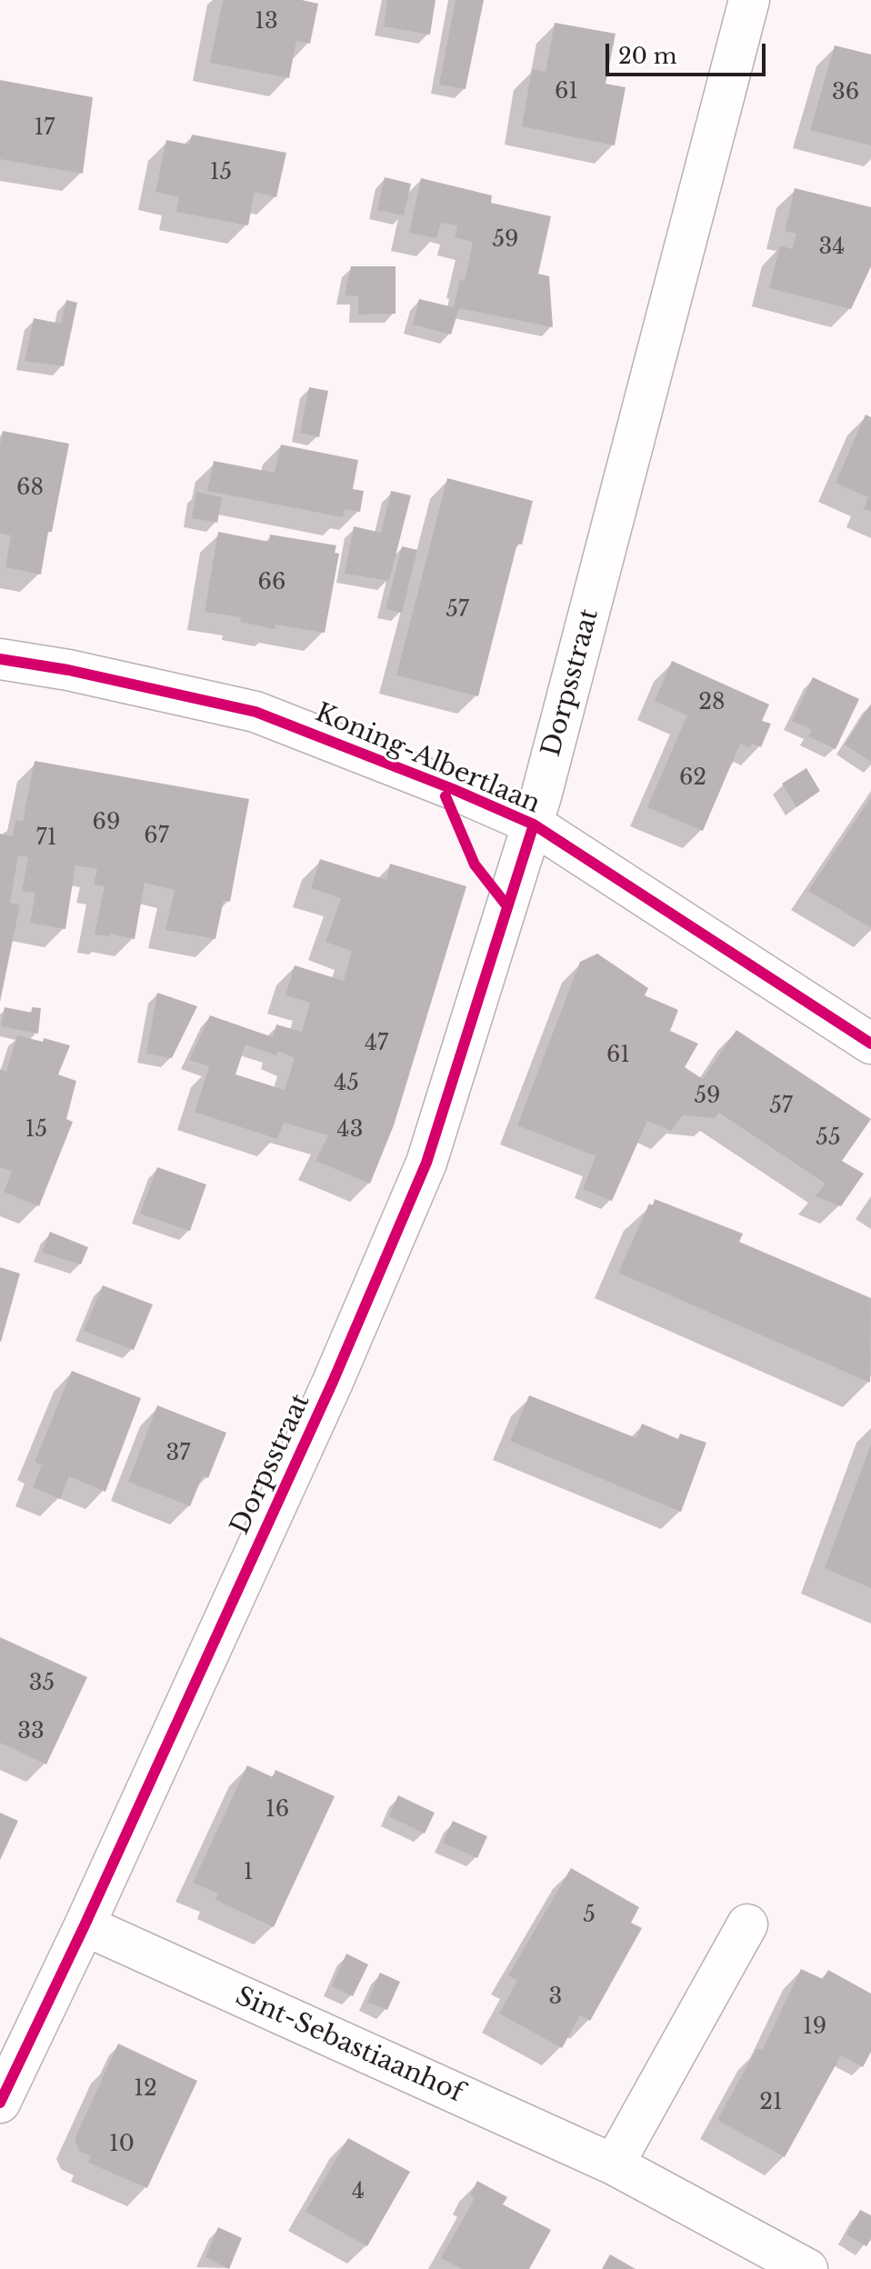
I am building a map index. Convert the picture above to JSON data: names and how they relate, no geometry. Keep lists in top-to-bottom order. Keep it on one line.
{"streets":{"street":["Dorpsstraat","Koning-Albertlaan","Sint-Sebastiaanhof"]},"crossings":[["Dorpsstraat","Koning-Albertlaan"],["Dorpsstraat","Sint-Sebastiaanhof"]],"house_numbers":["13","61","36","17","15","59","34","68","66","57","28","62","69","67","71","47","61","45","59","57","15","43","55","37","35","33","16","1","5","3","19","12","21","10","4"],"scale_bar":"20 m"}
